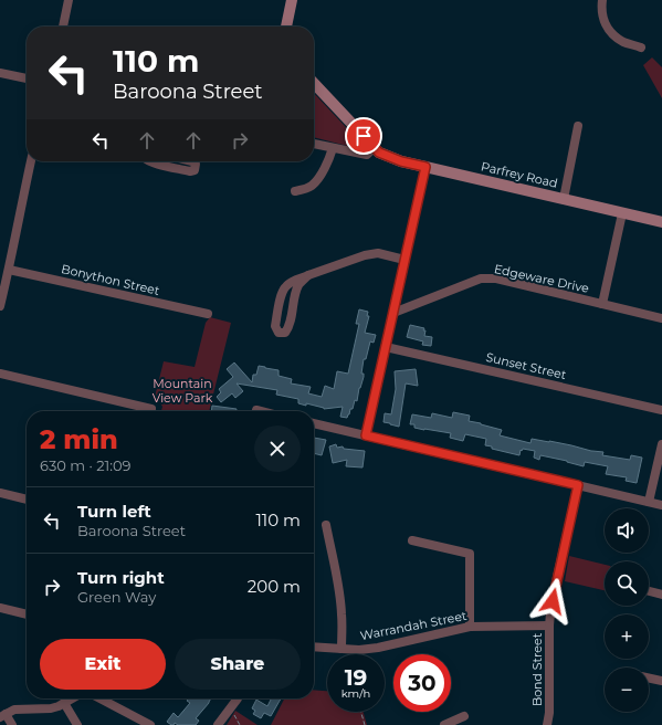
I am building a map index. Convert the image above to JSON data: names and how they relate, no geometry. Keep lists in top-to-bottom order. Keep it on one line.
{"streets":{"main road":["Parfrey Road"],"street":["Edgeware Drive","Bonython Street","Sunset Street","Warrandah Street","Bond Street"]},"crossings":[["Warrandah Street","Bond Street"]],"parks":["Mountain View Park"],"page":{"turn":["110 m","Baroona Street"],"heading":["2 min","630 m · 21:09"],"list":[{"name":"Turn left","note":"Baroona Street","value":"110 m"},{"name":"Turn right","note":"Green Way","value":"200 m"}],"map_buttons":["+","−"],"buttons":["Exit","Share"],"speed":"19 km/h","limit":"30"}}
